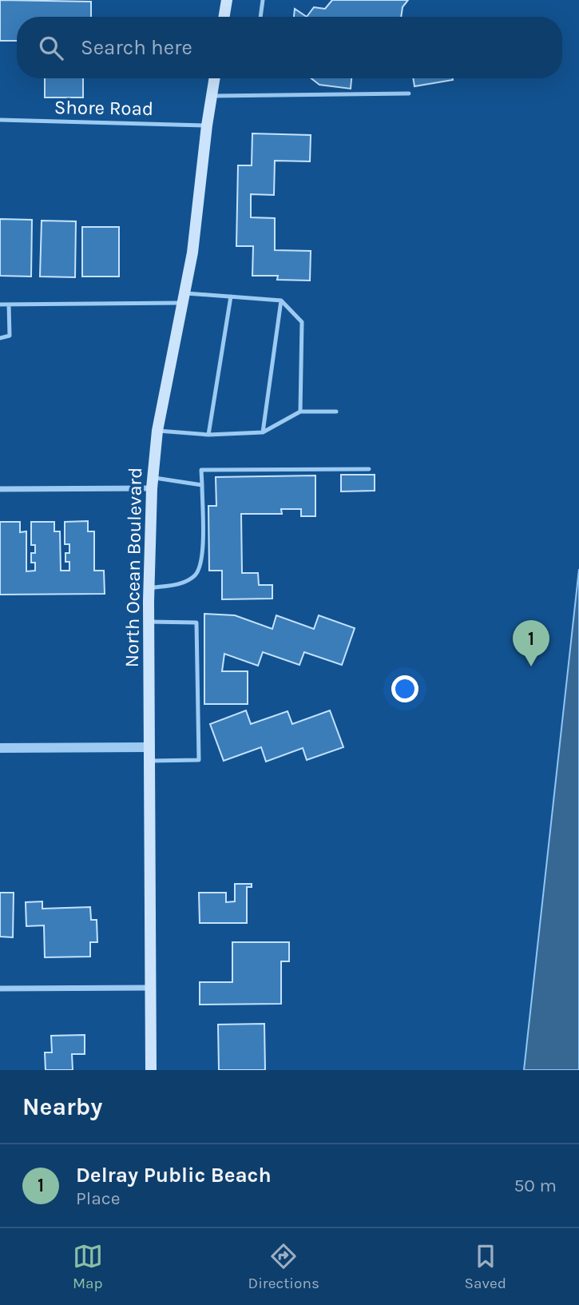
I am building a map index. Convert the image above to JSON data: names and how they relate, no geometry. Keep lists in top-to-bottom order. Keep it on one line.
{"streets":{"main road":["North Ocean Boulevard"],"lane":["Shore Road"]},"crossings":[["Shore Road","North Ocean Boulevard"]],"page":{"search":"Search here","pins":"1","heading":"Nearby","list":[{"mark":"1","name":"Delray Public Beach","note":"Place","value":"50 m"}],"nav":["Map","Directions","Saved"]}}
